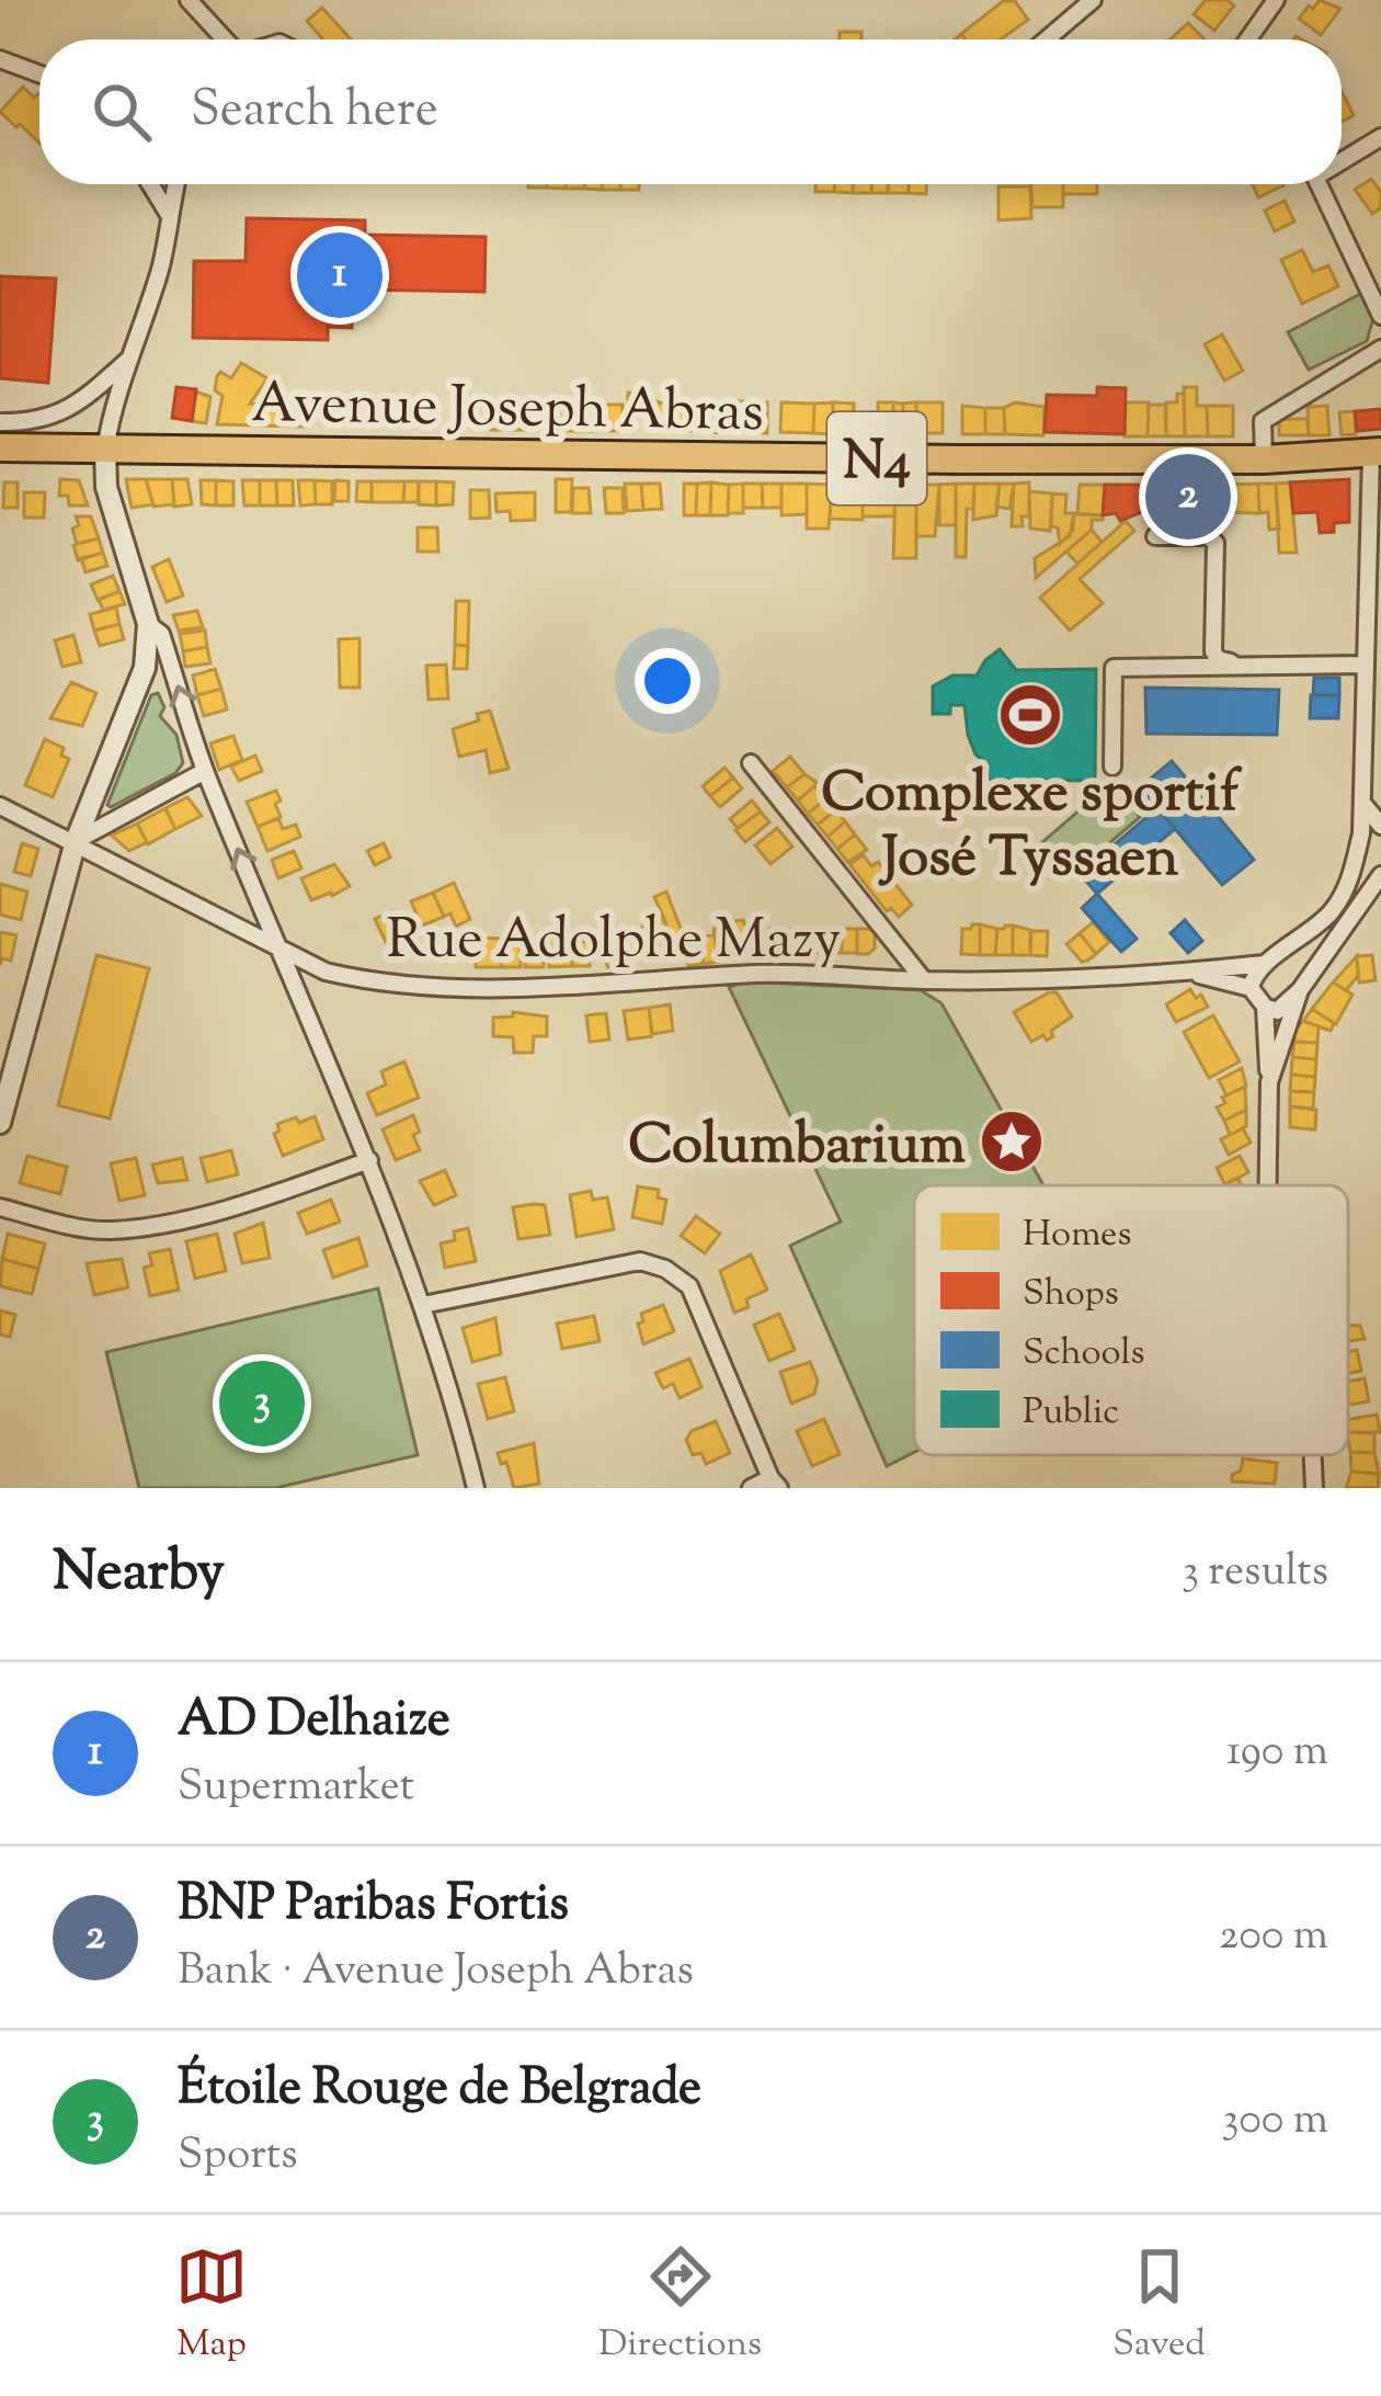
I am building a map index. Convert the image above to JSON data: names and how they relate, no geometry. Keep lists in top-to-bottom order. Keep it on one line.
{"streets":{"main road":["Avenue Joseph Abras","N4"],"street":["Rue Adolphe Mazy"]},"crossings":[["Avenue Joseph Abras","N4"]],"places":{"sports":["Complexe sportif José Tyssaen"],"place":["Columbarium"]},"legend":["Homes","Shops","Schools","Public"],"page":{"search":"Search here","pins":["1","2","3"],"heading":["Nearby","3 results"],"list":[{"mark":"1","name":"AD Delhaize","note":"Supermarket","value":"190 m"},{"mark":"2","name":"BNP Paribas Fortis","note":"Bank · Avenue Joseph Abras","value":"200 m"},{"mark":"3","name":"Étoile Rouge de Belgrade","note":"Sports","value":"300 m"}],"nav":["Map","Directions","Saved"]}}
